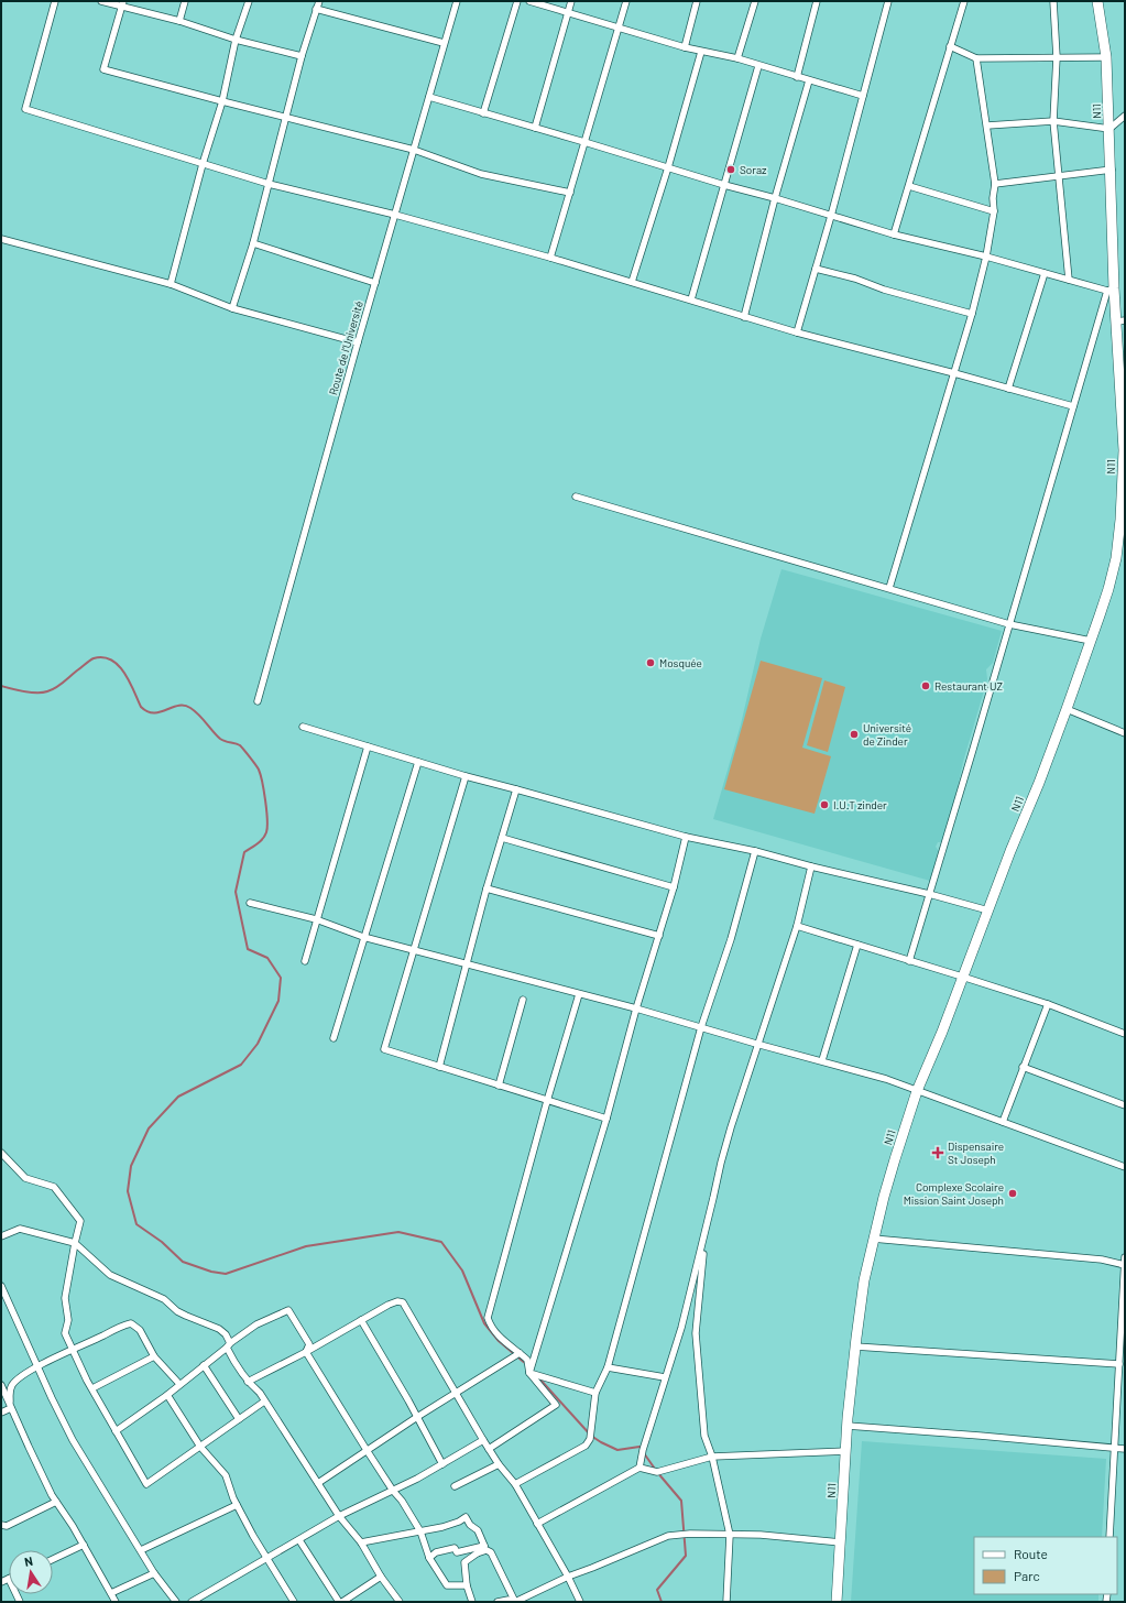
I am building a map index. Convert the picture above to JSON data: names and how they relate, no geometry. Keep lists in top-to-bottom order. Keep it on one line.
{"streets":{"main road":["N11"],"street":["Route de l'Université"]},"places":{"other":["Soraz","Mosquée","Restaurant UZ","Université de Zinder","I.U.T zinder","Complexe Scolaire Mission Saint Joseph"],"health":["Dispensaire St Joseph"]},"legend":["Route","Parc"],"north":"top"}
